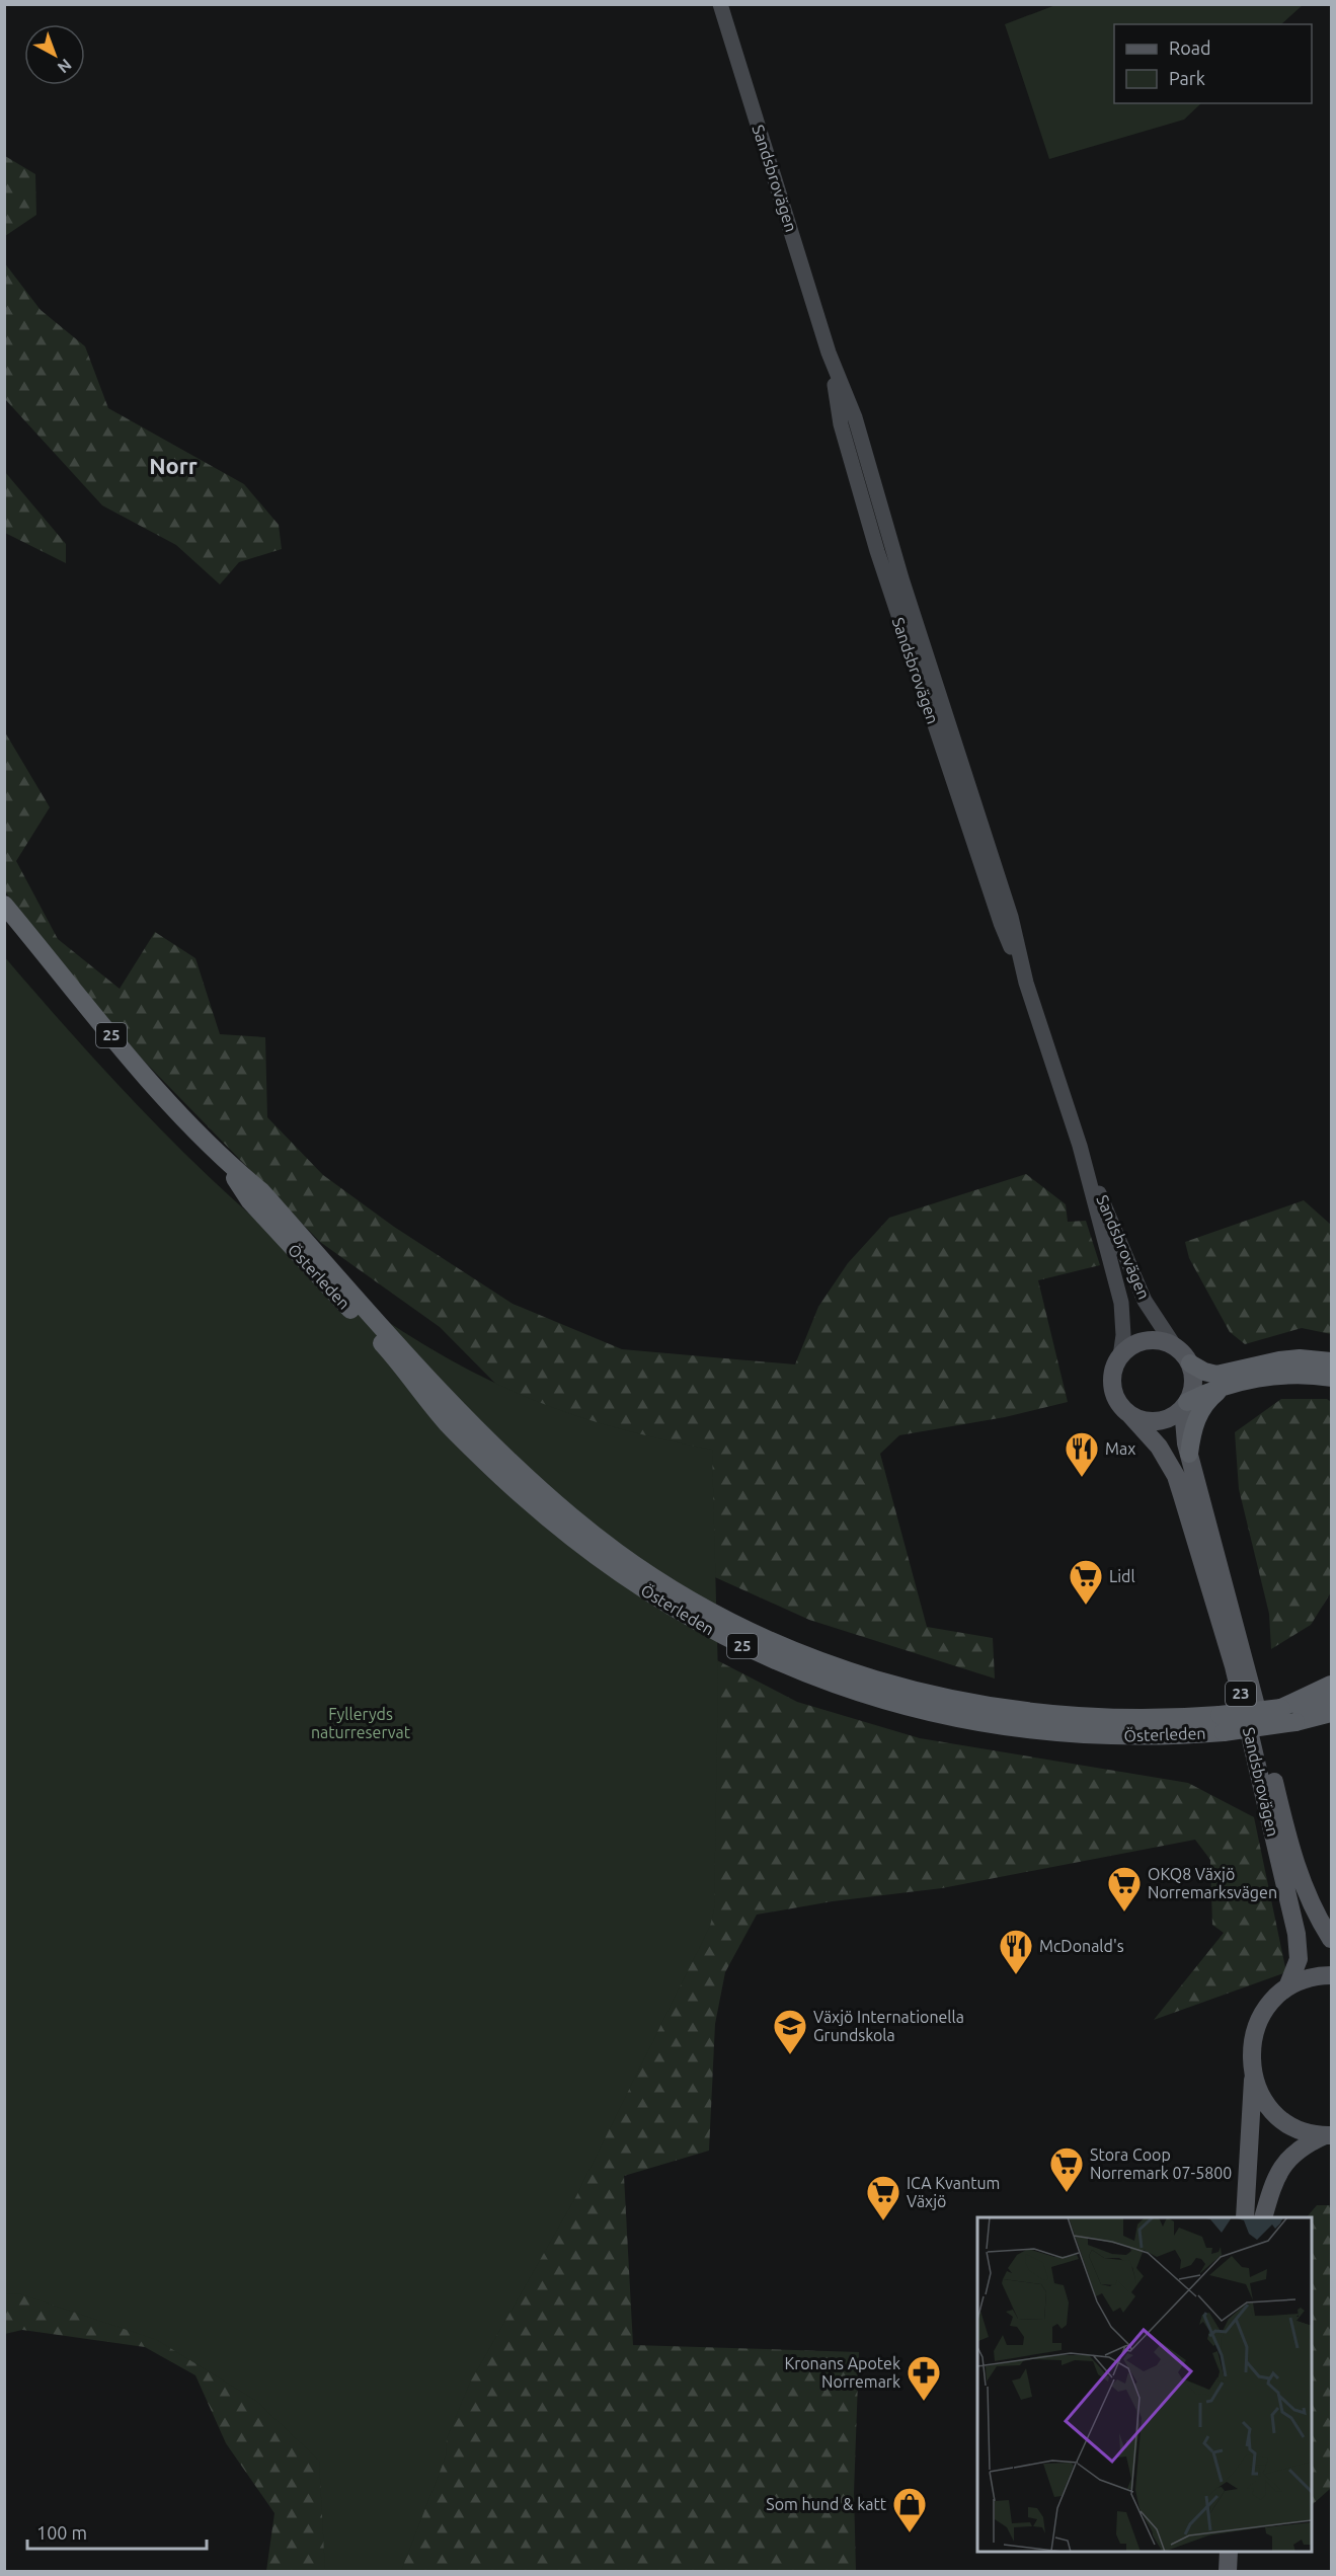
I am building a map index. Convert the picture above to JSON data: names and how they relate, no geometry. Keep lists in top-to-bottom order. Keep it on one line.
{"streets":{"highway":["25","Österleden"],"main road":["Sandsbrovägen","23"]},"crossings":[["Sandsbrovägen","23"],["25","Österleden"]],"districts":["Norr"],"parks":["Fylleryds naturreservat"],"places":{"restaurant":["Max","McDonald's"],"supermarket":["Lidl","OKQ8 Växjö Norremarksvägen","Stora Coop Norremark 07-5800","ICA Kvantum Växjö"],"school or university":["Växjö Internationella Grundskola"],"pharmacy":["Kronans Apotek Norremark"],"shop":["Som hund & katt"]},"legend":["Road","Park"],"scale_bar":"100 m","north":"bottom right"}
